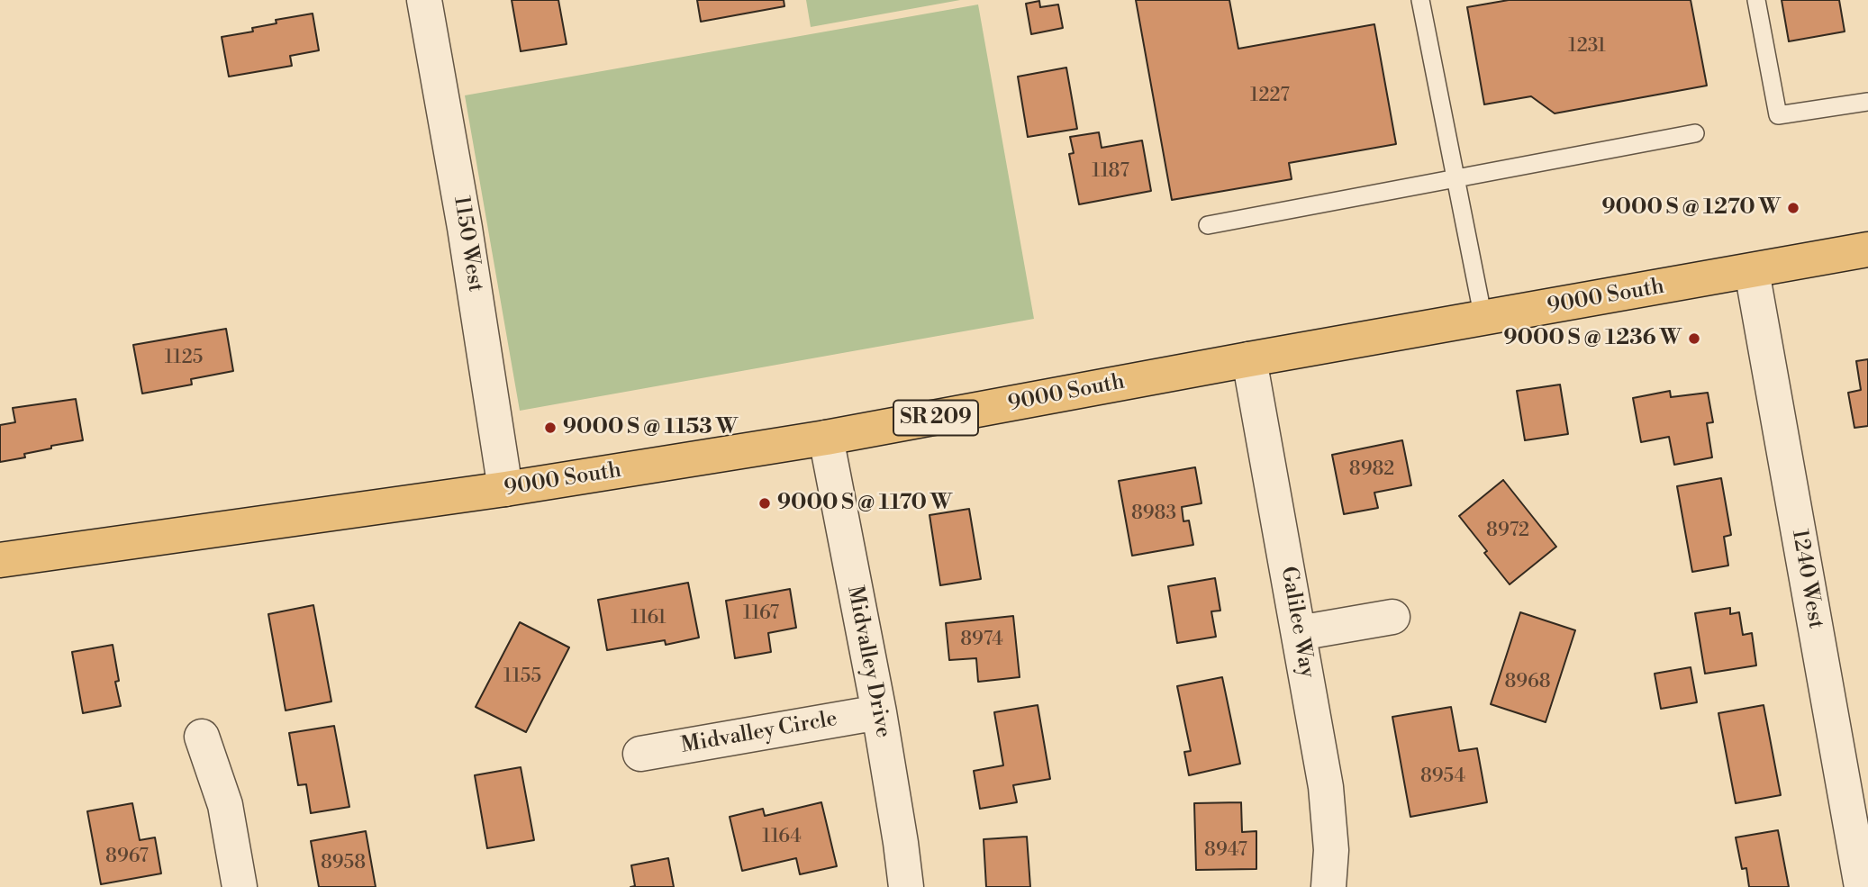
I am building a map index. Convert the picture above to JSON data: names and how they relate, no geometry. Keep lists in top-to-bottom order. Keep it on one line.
{"streets":{"main road":["9000 South","SR 209"],"street":["1150 West","1240 West","Galilee Way","Midvalley Drive","Midvalley Circle"]},"crossings":[["1150 West","9000 South"],["9000 South","1240 West"],["9000 South","Galilee Way"],["9000 South","Midvalley Drive"],["Midvalley Drive","Midvalley Circle"]],"places":["9000 S @ 1270 W","9000 S @ 1236 W","9000 S @ 1153 W","9000 S @ 1170 W"],"house_numbers":["1231","1227","1187","1125","8982","8983","8972","1167","1161","8974","1155","8968","8954","1164","8947","8967","8958"]}
